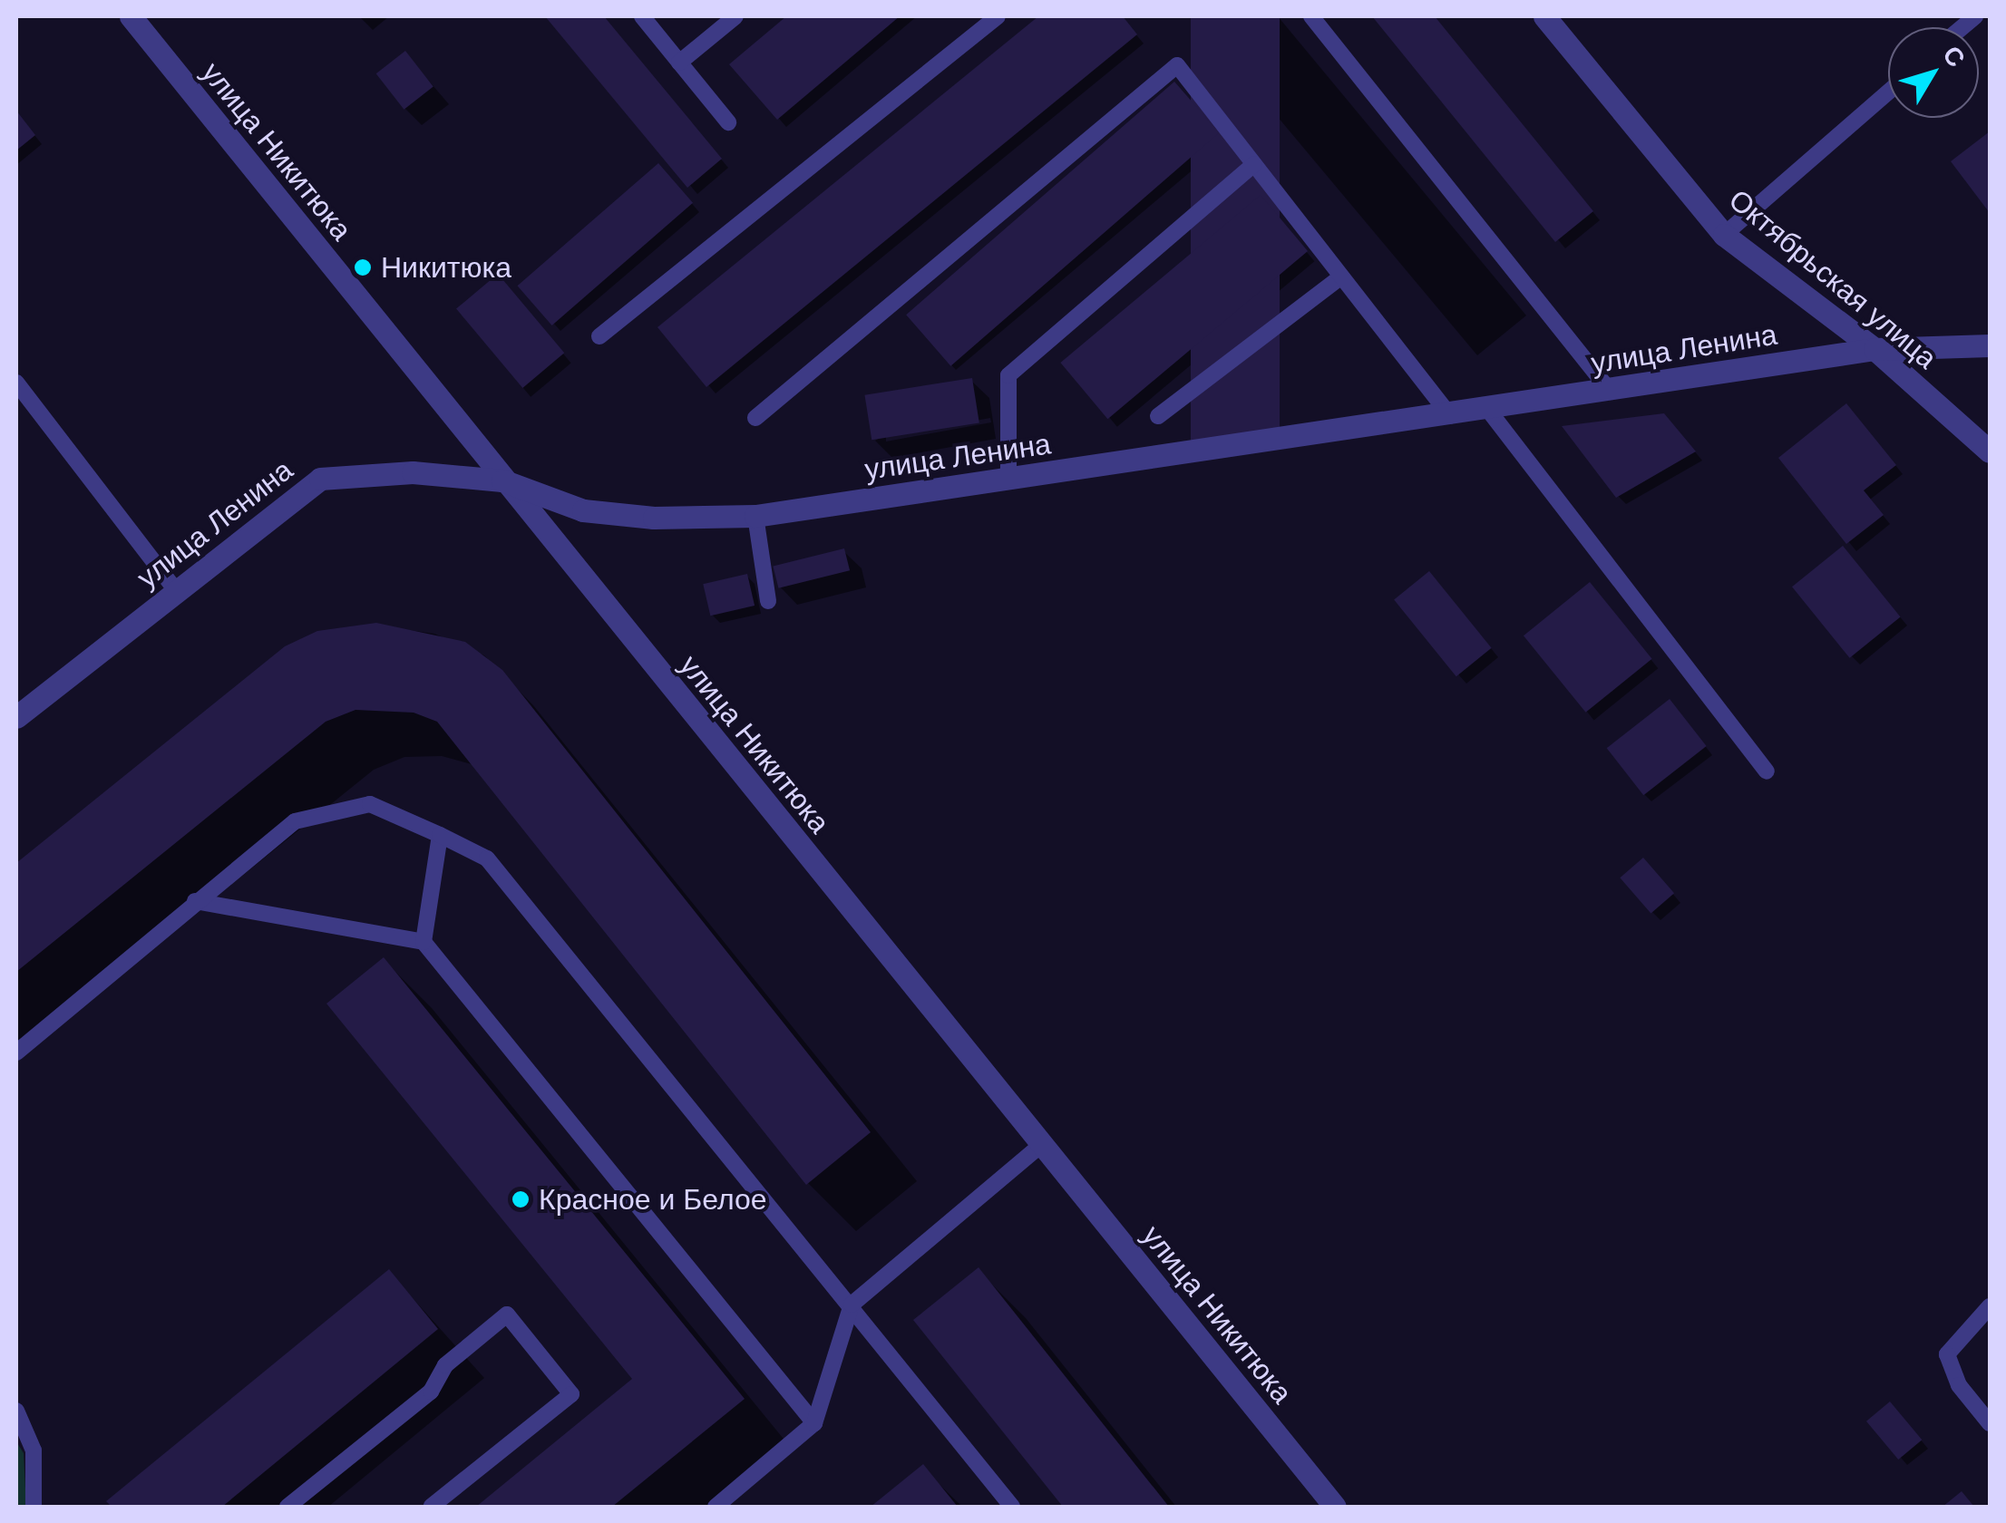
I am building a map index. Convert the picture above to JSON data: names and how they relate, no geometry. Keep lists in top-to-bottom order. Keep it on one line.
{"streets":{"street":["улица Никитюка","Октябрьская улица","улица Ленина"]},"crossings":[["улица Никитюка","улица Ленина"],["Октябрьская улица","улица Ленина"]],"places":["Никитюка","Красное и Белое"],"north":"top right"}
